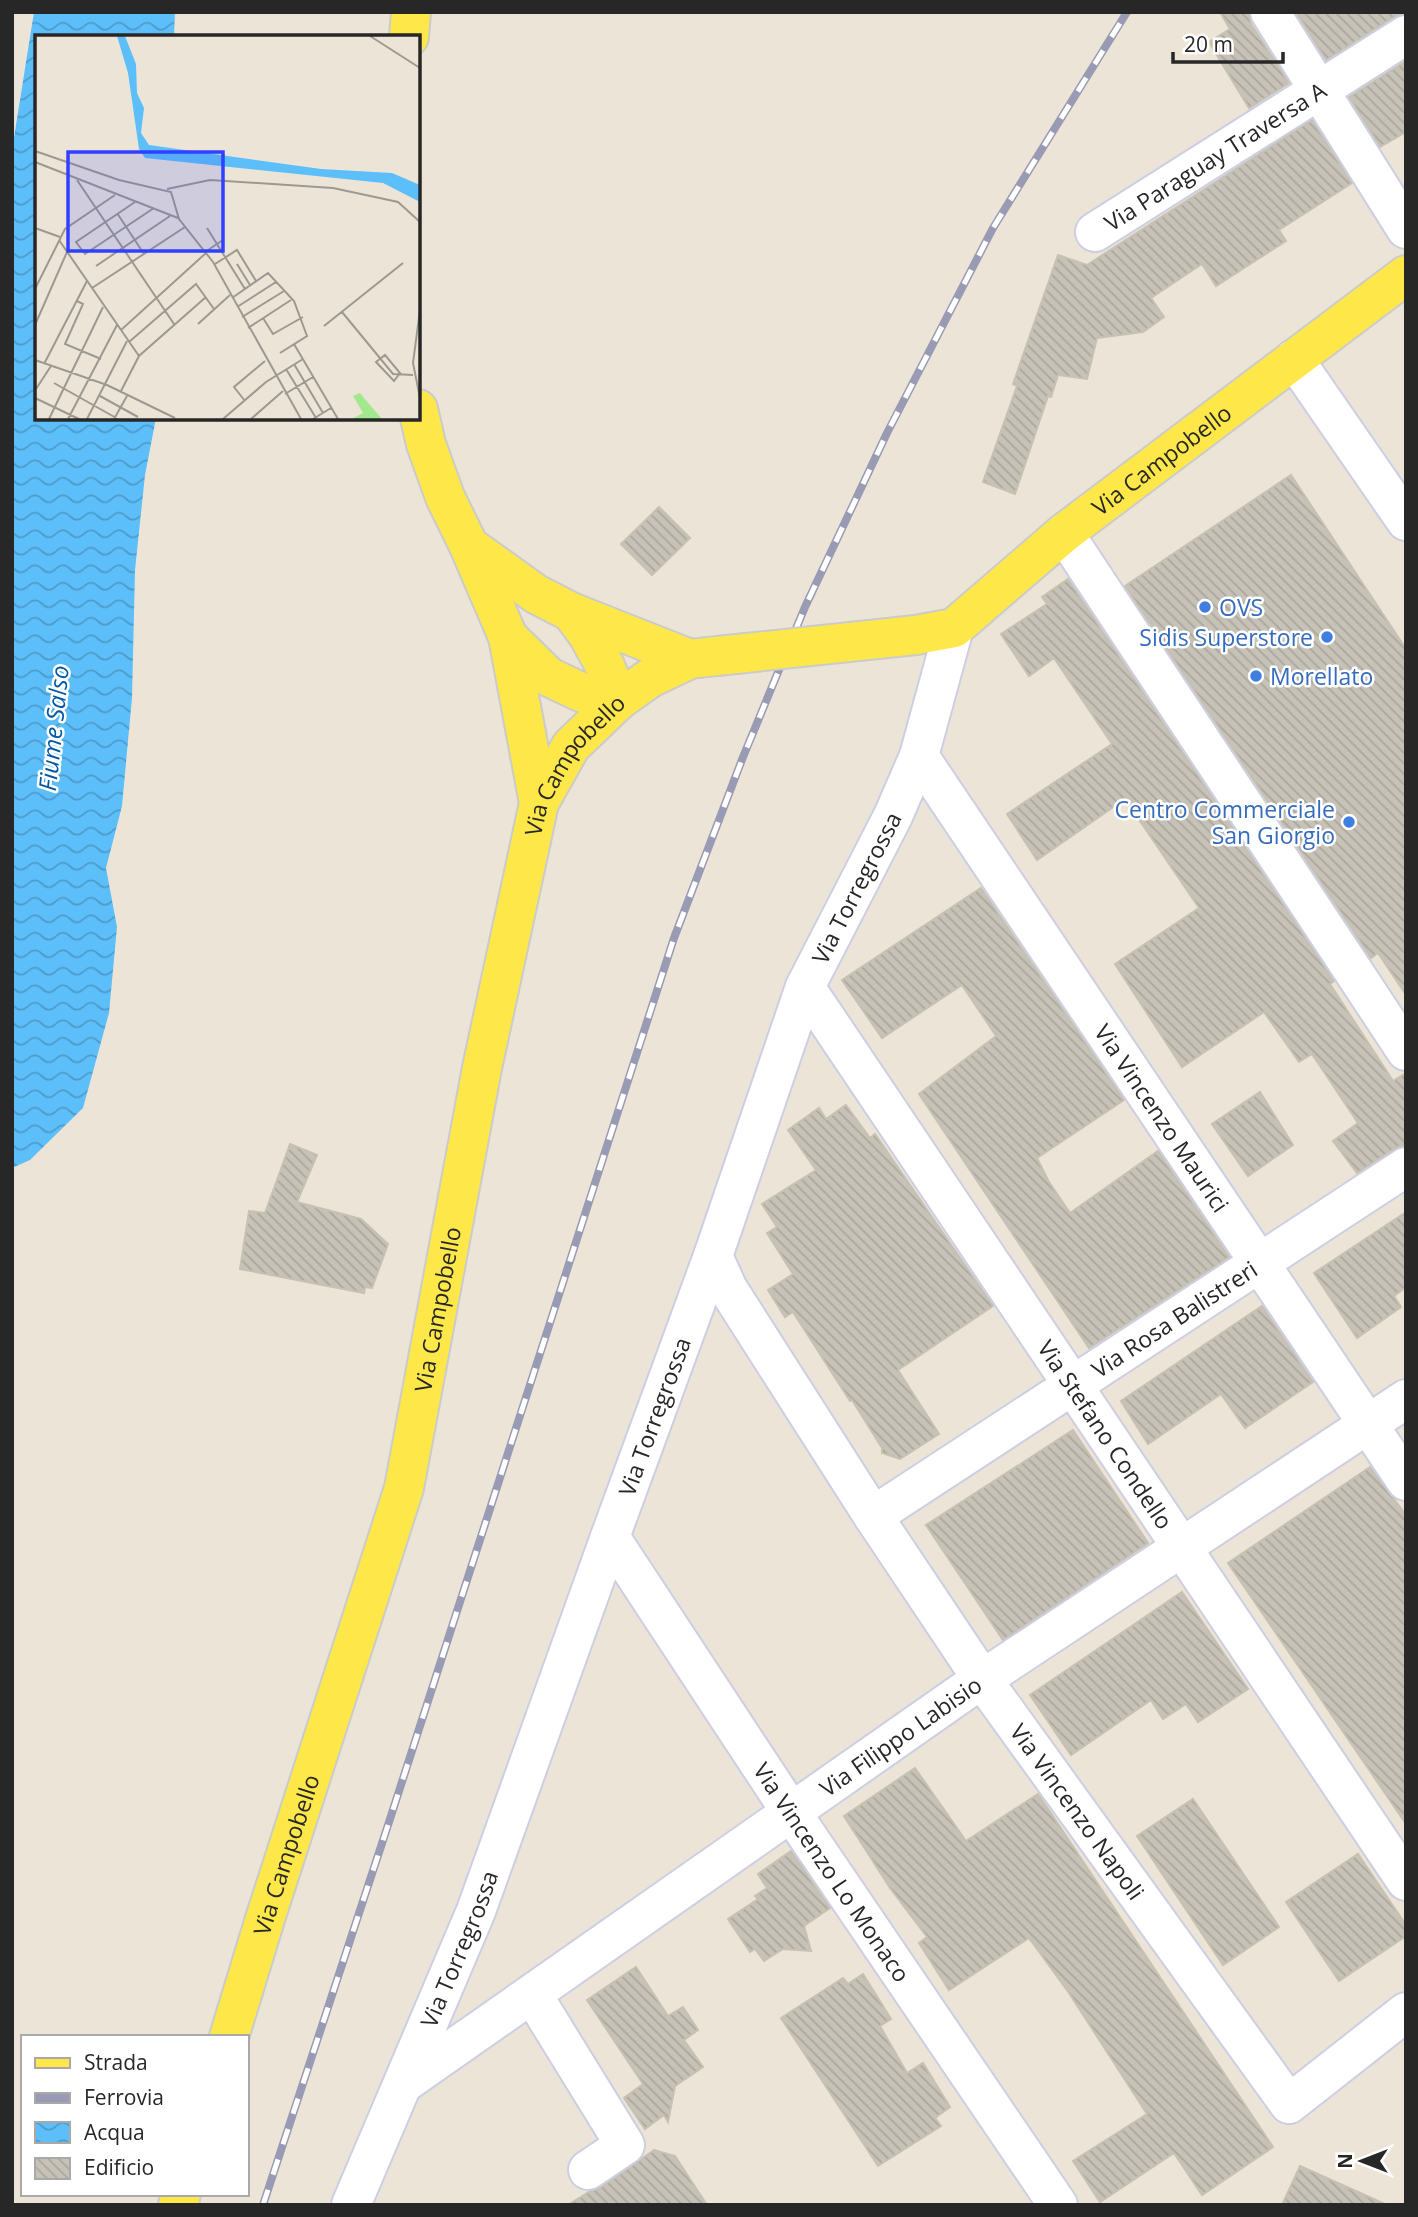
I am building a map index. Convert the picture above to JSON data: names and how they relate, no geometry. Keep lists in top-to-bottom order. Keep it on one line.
{"streets":{"main road":["Via Campobello"],"street":["Via Paraguay Traversa A","Via Torregrossa","Via Vincenzo Maurici","Via Rosa Balistreri","Via Stefano Condello","Via Filippo Labisio","Via Vincenzo Napoli","Via Vincenzo Lo Monaco"]},"crossings":[["Via Campobello","Via Torregrossa"],["Via Torregrossa","Via Vincenzo Maurici"],["Via Torregrossa","Via Stefano Condello"],["Via Torregrossa","Via Filippo Labisio"],["Via Torregrossa","Via Vincenzo Napoli"],["Via Torregrossa","Via Vincenzo Lo Monaco"],["Via Vincenzo Maurici","Via Rosa Balistreri"],["Via Vincenzo Maurici","Via Filippo Labisio"],["Via Rosa Balistreri","Via Stefano Condello"],["Via Rosa Balistreri","Via Vincenzo Napoli"],["Via Stefano Condello","Via Filippo Labisio"],["Via Filippo Labisio","Via Vincenzo Napoli"],["Via Filippo Labisio","Via Vincenzo Lo Monaco"]],"water":["Fiume Salso"],"places":["OVS","Sidis Superstore","Morellato","Centro Commerciale San Giorgio"],"legend":["Strada","Ferrovia","Acqua","Edificio"],"scale_bar":"20 m","north":"left"}
